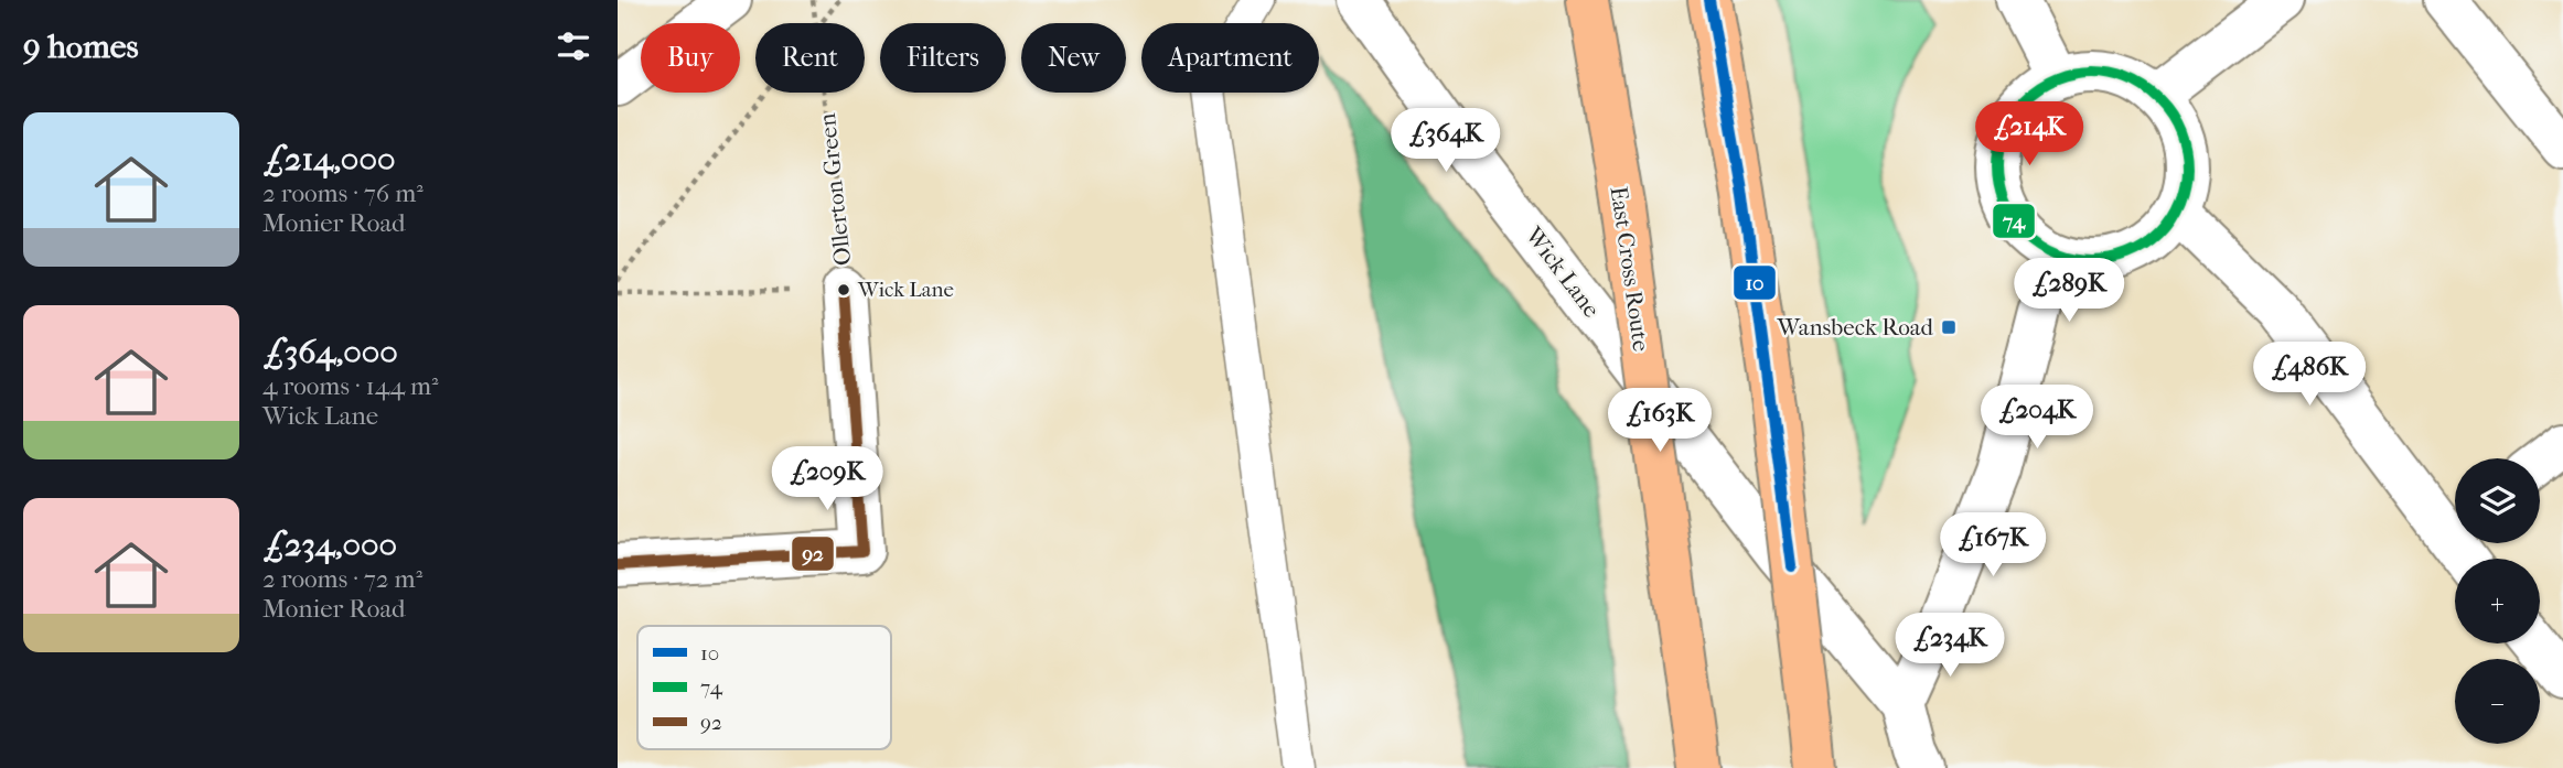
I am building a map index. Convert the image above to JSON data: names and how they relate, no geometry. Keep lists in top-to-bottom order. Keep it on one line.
{"streets":{"highway":["East Cross Route"],"street":["Ollerton Green","Wick Lane"]},"places":{"other":["Wick Lane"],"transit":["Wansbeck Road"]},"lines":["transit line 10","transit line 74","transit line 92"],"legend":["10","74","92"],"page":{"heading":"9 homes","chip":["Buy","Rent","Filters","New","Apartment"],"list":[{"name":"£214,000","note":"2 rooms · 76 m² · Monier Road"},{"name":"£364,000","note":"4 rooms · 144 m² · Wick Lane"},{"name":"£234,000","note":"2 rooms · 72 m² · Monier Road"}],"price":["£214K","£364K","£289K","£486K","£204K","£163K","£209K","£167K","£234K"],"map_buttons":["+","−"]}}
